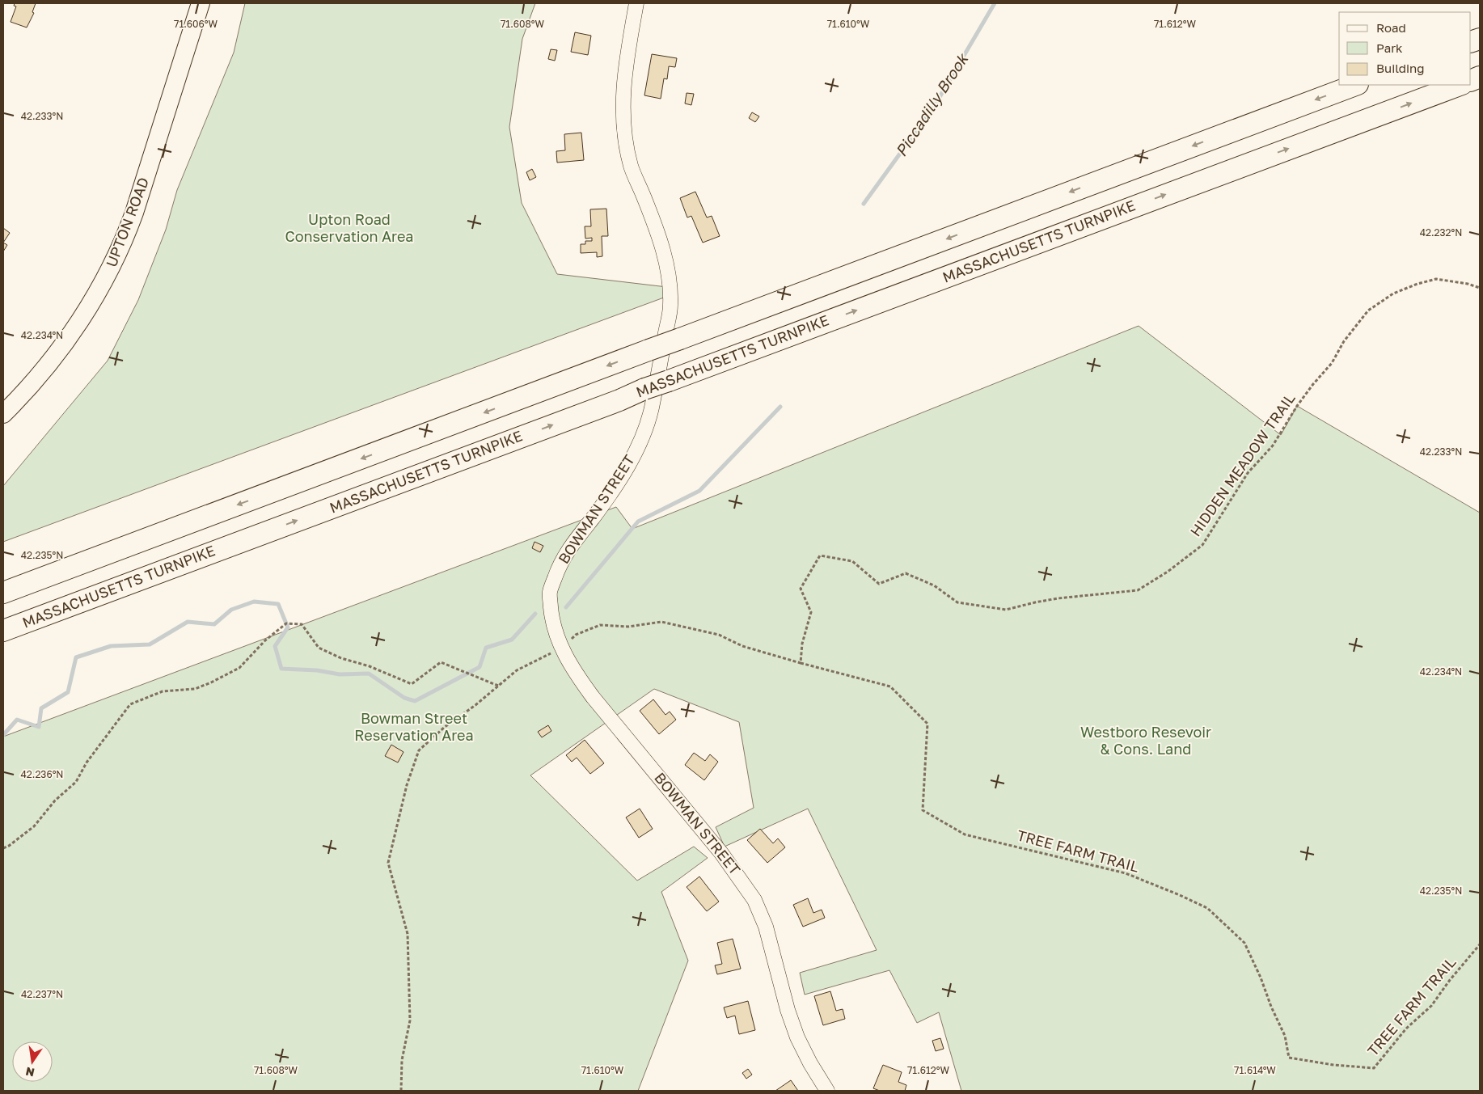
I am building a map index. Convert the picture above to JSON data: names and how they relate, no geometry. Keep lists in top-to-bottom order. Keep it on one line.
{"streets":{"highway":["MASSACHUSETTS TURNPIKE"],"main road":["UPTON ROAD"],"street":["BOWMAN STREET"],"path":["HIDDEN MEADOW TRAIL","TREE FARM TRAIL"]},"crossings":[["HIDDEN MEADOW TRAIL","TREE FARM TRAIL"]],"water":["Piccadilly Brook"],"parks":["Upton Road Conservation Area","Bowman Street Reservation Area","Westboro Resevoir & Cons. Land"],"legend":["Road","Park","Building"],"north":"bottom","coordinates":["71.606°W","71.608°W","71.610°W","71.612°W","42.233°N","42.232°N","42.234°N","42.235°N","42.236°N","42.237°N","71.614°W"]}
